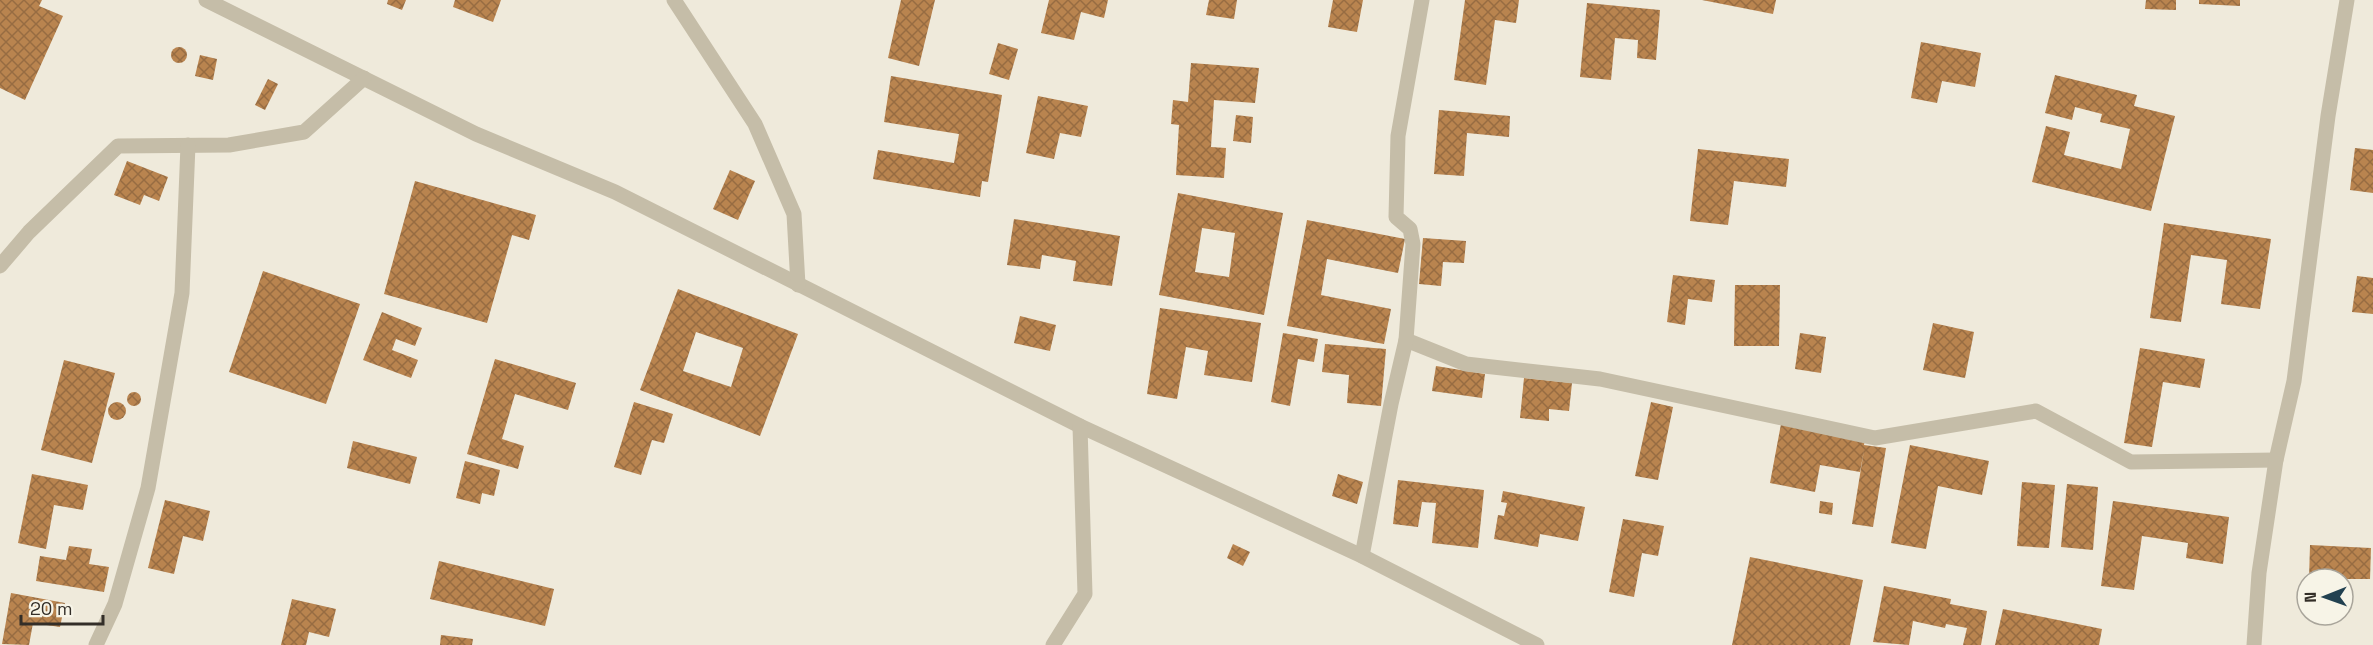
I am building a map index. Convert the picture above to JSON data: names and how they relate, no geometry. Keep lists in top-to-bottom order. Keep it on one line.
{"scale_bar":"20 m","north":"left"}
